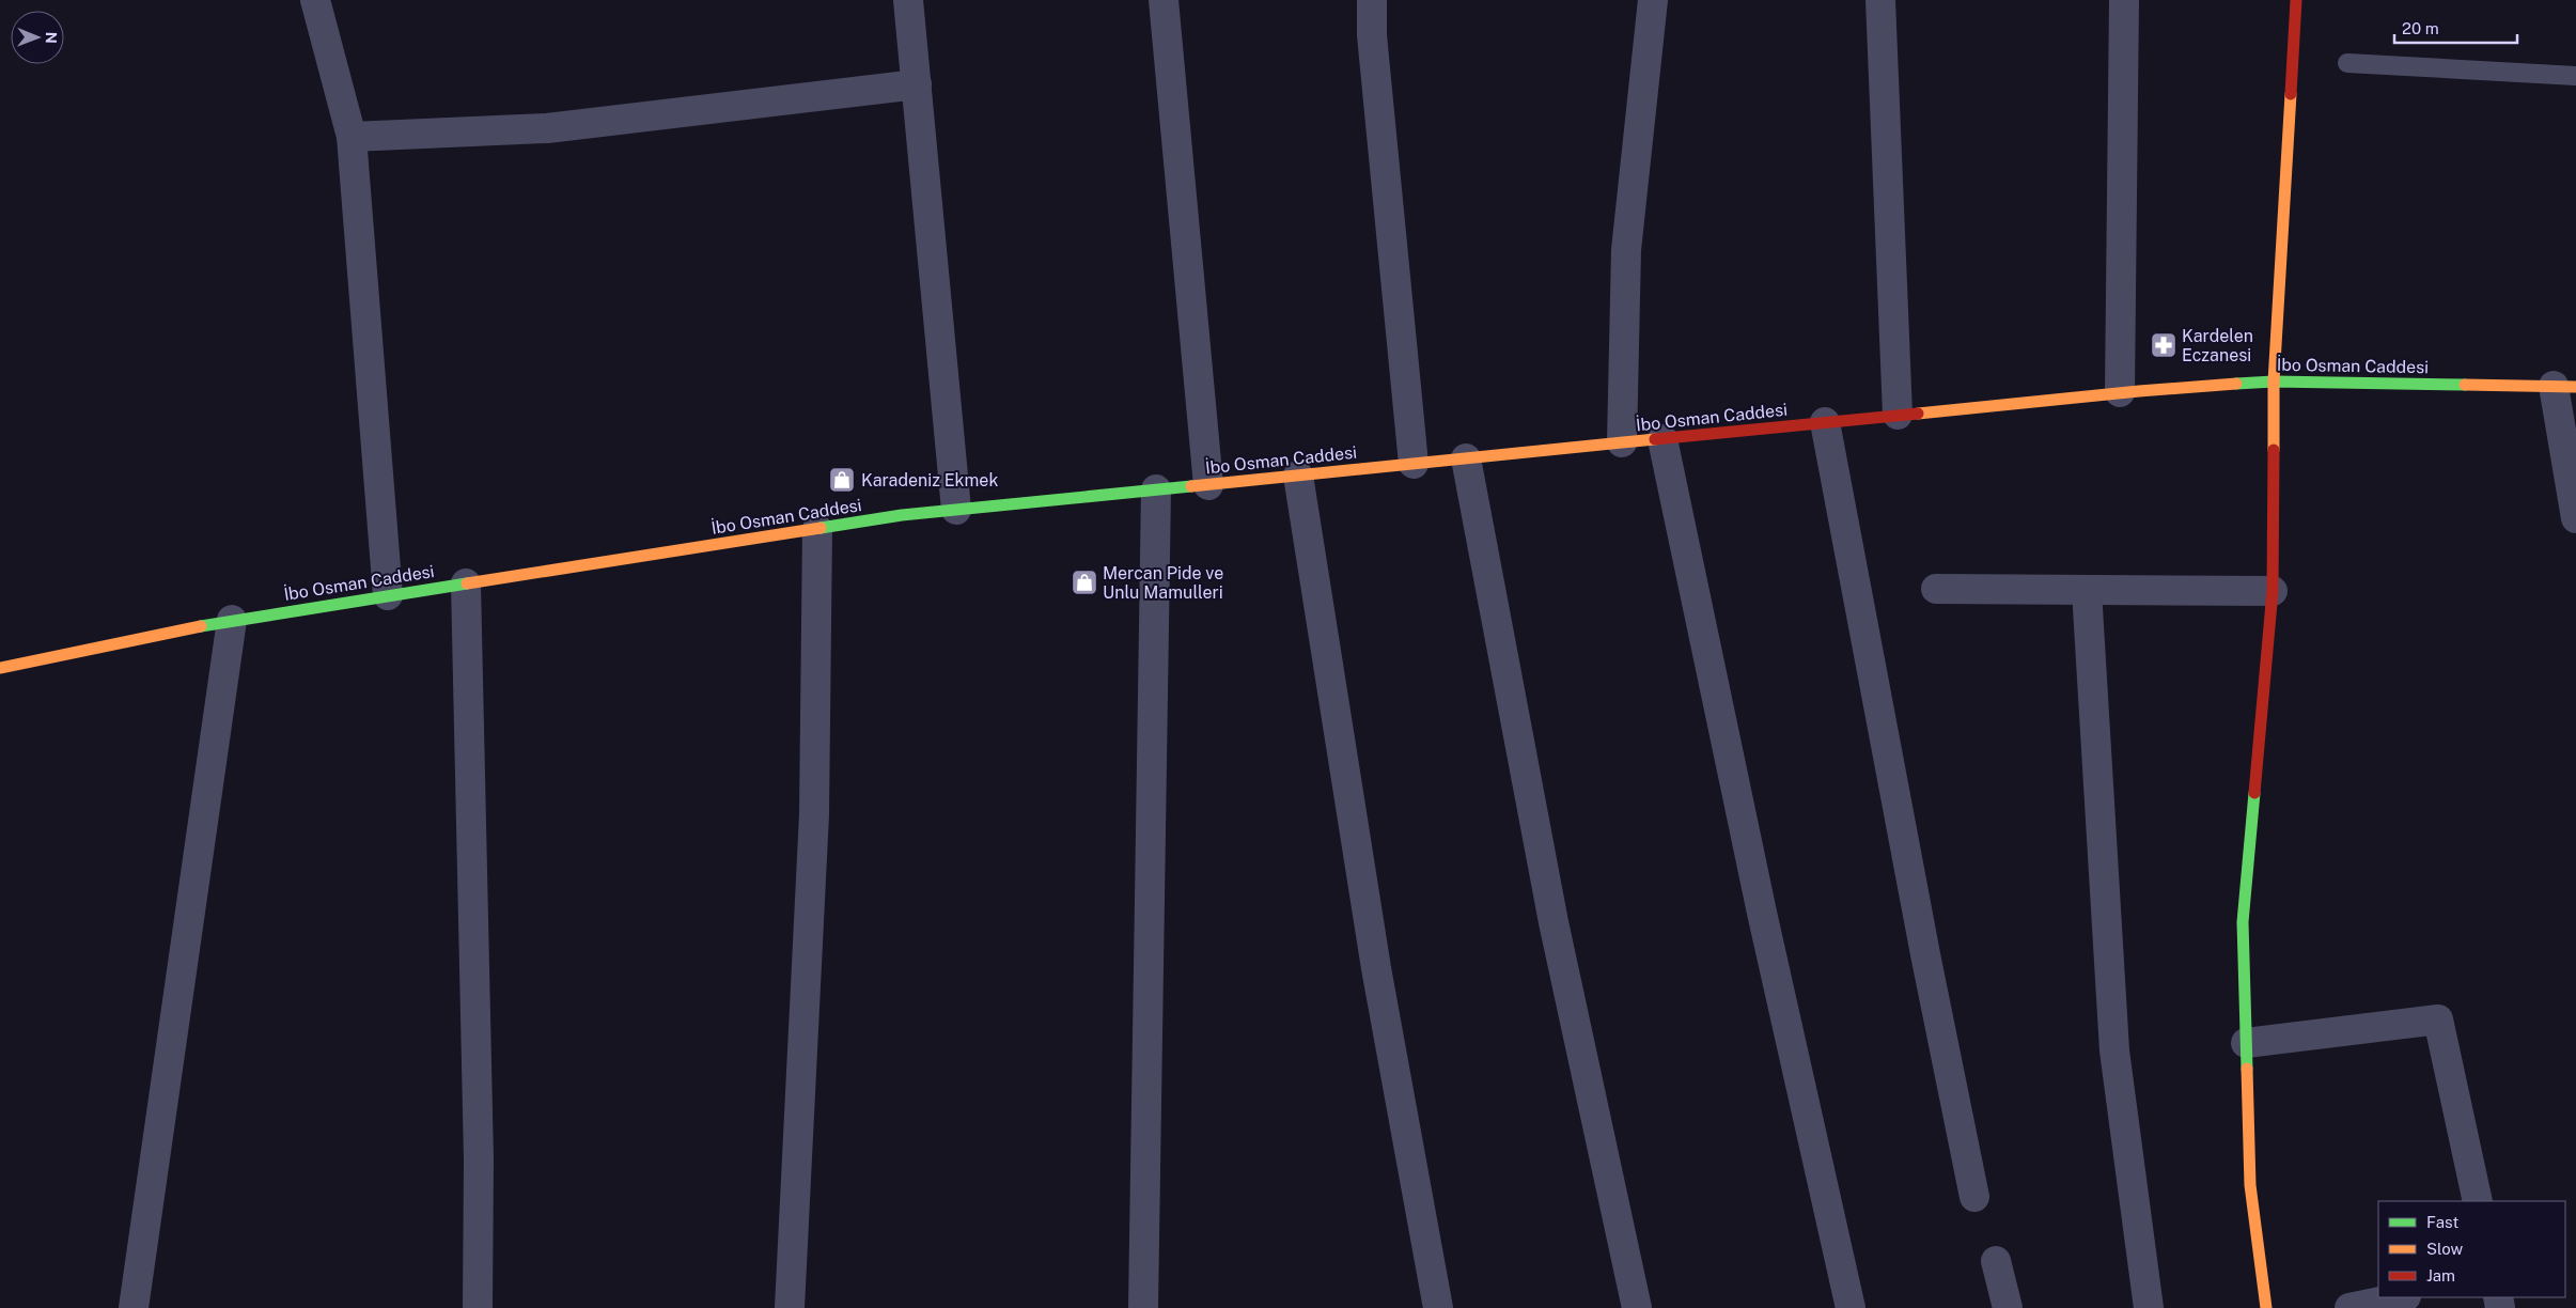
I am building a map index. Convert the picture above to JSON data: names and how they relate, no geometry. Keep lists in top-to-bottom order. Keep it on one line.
{"streets":{"street":["İbo Osman Caddesi"]},"places":{"pharmacy":["Kardelen Eczanesi"],"shop":["Karadeniz Ekmek","Mercan Pide ve Unlu Mamulleri"]},"legend":["Fast","Slow","Jam"],"scale_bar":"20 m","north":"right"}
